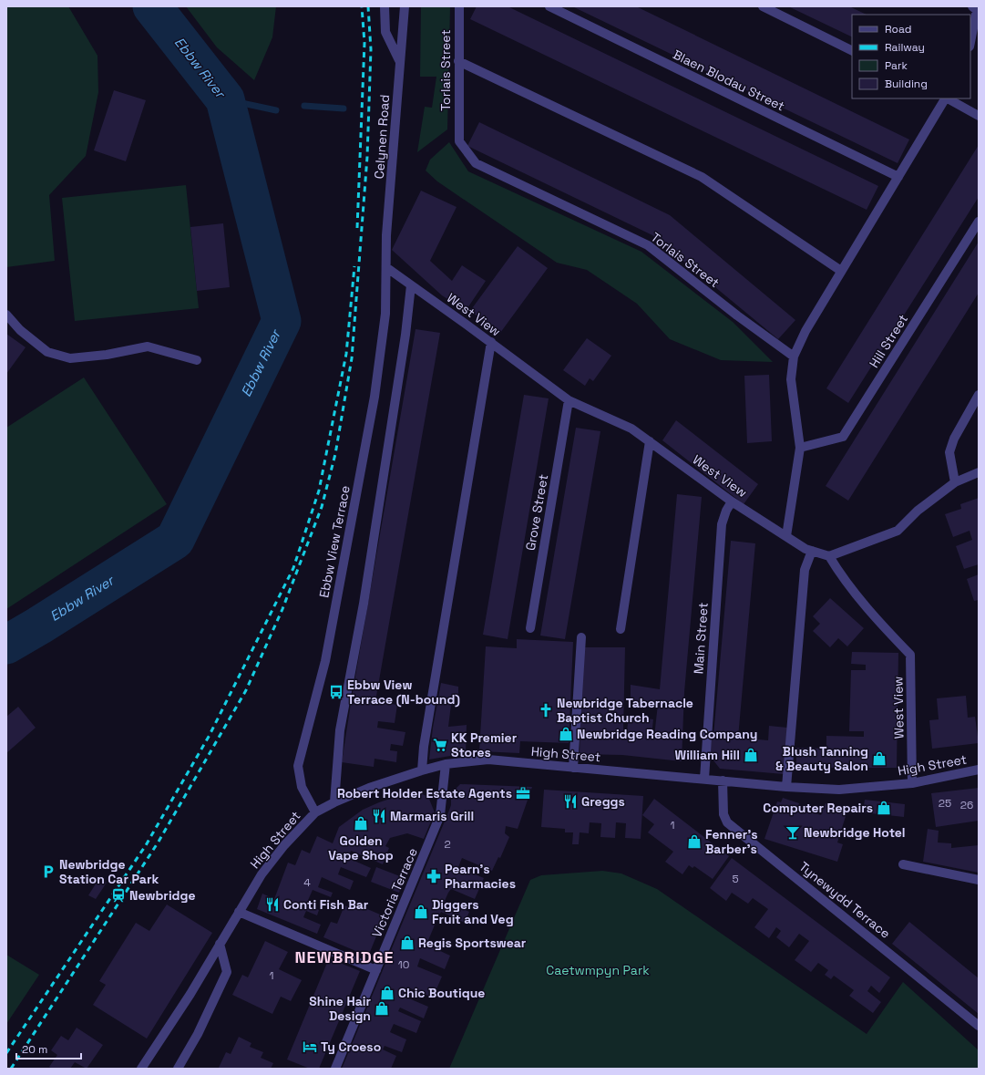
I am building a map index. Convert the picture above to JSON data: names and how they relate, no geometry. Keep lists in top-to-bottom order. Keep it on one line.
{"streets":{"street":["Torlais Street","Blaen Blodau Street","Celynen Road","West View","Hill Street","Grove Street","Ebbw View Terrace","Main Street","High Street","Victoria Terrace","Tynewydd Terrace"]},"crossings":[["Celynen Road","West View"],["Celynen Road","Ebbw View Terrace"],["West View","Grove Street"],["West View","Ebbw View Terrace"],["West View","Main Street"],["West View","High Street"],["Ebbw View Terrace","High Street"],["Main Street","High Street"],["High Street","Victoria Terrace"],["High Street","Tynewydd Terrace"]],"districts":["NEWBRIDGE"],"water":["Ebbw River"],"parks":["Caetwmpyn Park"],"places":{"bus stop":["Ebbw View Terrace (N-bound)"],"church":["Newbridge Tabernacle Baptist Church"],"shop":["Newbridge Reading Company","William Hill","Blush Tanning & Beauty Salon","Computer Repairs","Golden Vape Shop","Fenner's Barber's","Diggers Fruit and Veg","Regis Sportswear","Chic Boutique","Shine Hair Design"],"supermarket":["KK Premier Stores"],"office":["Robert Holder Estate Agents"],"restaurant":["Greggs","Marmaris Grill","Conti Fish Bar"],"bar":["Newbridge Hotel"],"parking":["Newbridge Station Car Park"],"pharmacy":["Pearn's Pharmacies"],"station":["Newbridge"],"hotel":["Ty Croeso"]},"house_numbers":["25","26","1","2","5","4","10","1"],"legend":["Road","Railway","Park","Building"],"scale_bar":"20 m"}
